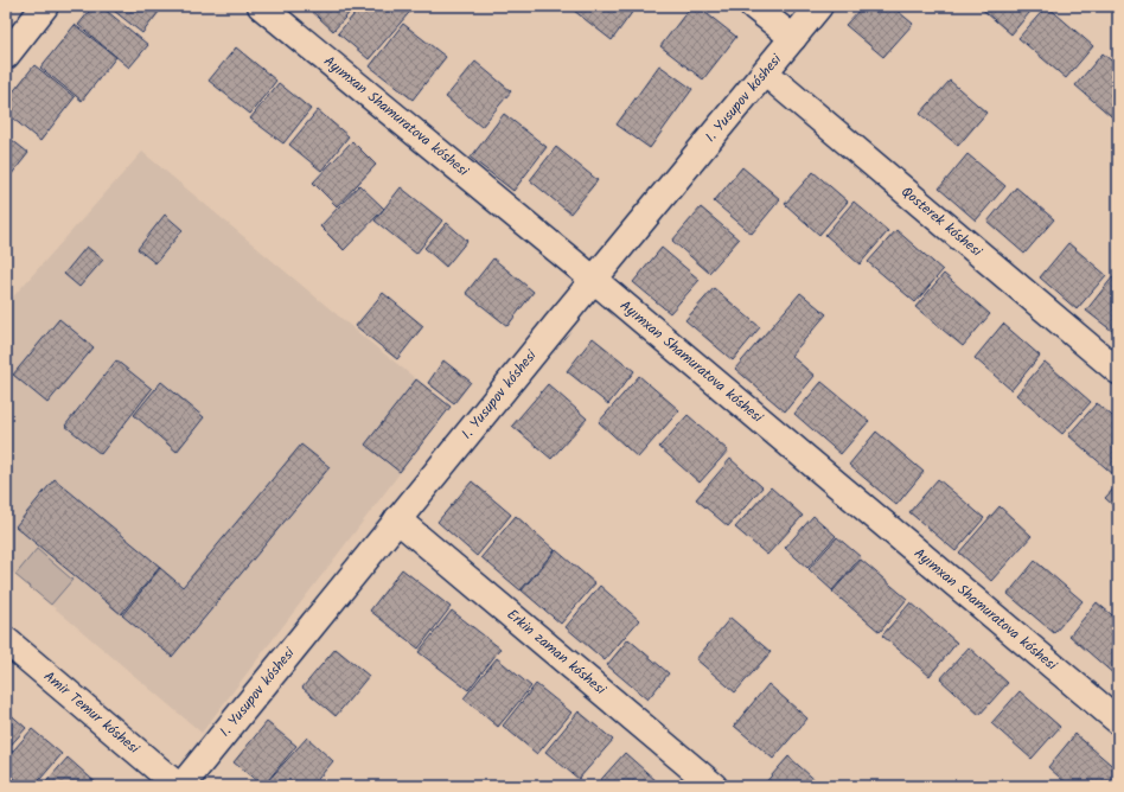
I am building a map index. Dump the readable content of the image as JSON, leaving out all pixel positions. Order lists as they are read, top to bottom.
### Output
{
  "streets": {
    "street": [
      "I. Yusupov kóshesi",
      "Ayımxan Shamuratova kóshesi",
      "Qosterek kóshesi",
      "Erkin zaman kóshesi",
      "Amir Temur kóshesi"
    ]
  },
  "crossings": [
    ["I. Yusupov kóshesi", "Ayımxan Shamuratova kóshesi"],
    ["I. Yusupov kóshesi", "Qosterek kóshesi"],
    ["I. Yusupov kóshesi", "Erkin zaman kóshesi"],
    ["I. Yusupov kóshesi", "Amir Temur kóshesi"]
  ]
}
